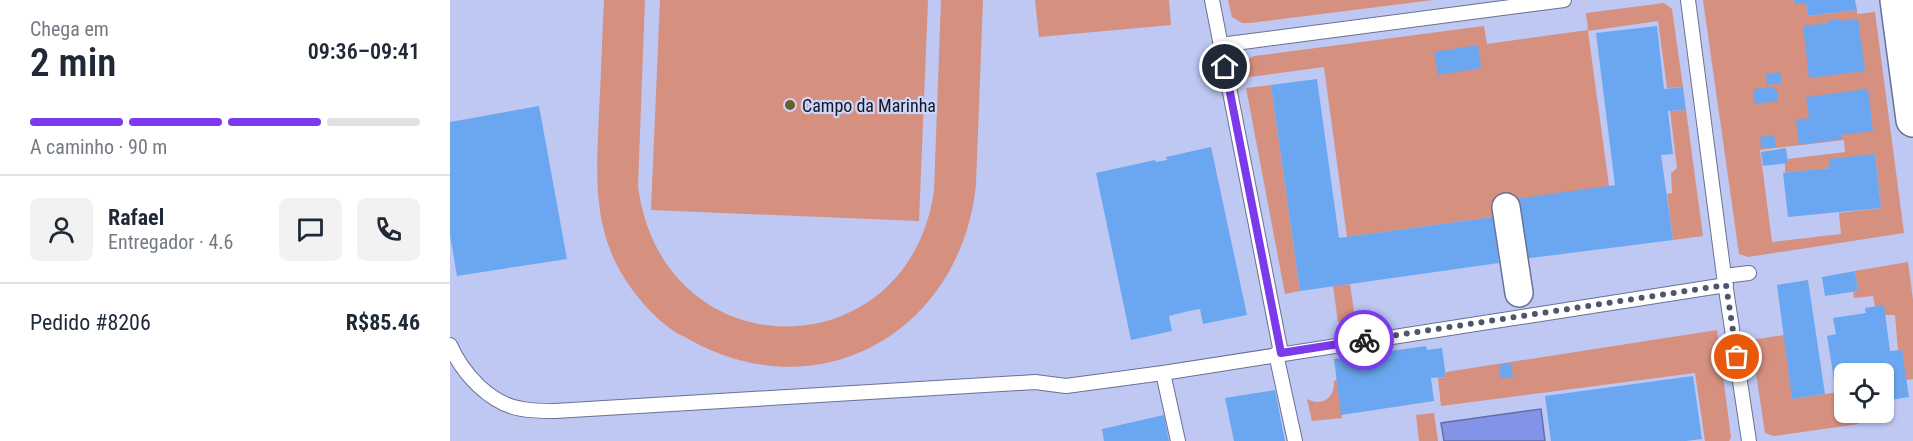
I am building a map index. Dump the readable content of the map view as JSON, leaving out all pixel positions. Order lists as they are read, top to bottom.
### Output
{
  "places": ["Campo da Marinha"],
  "page": {
    "heading": ["2 min", "Chega em", "09:36–09:41"],
    "panel": [
      "Rafael",
      "Entregador · 4.6",
      "Pedido #8206",
      "R$85.46"
    ],
    "bar": "A caminho · 90 m"
  }
}
